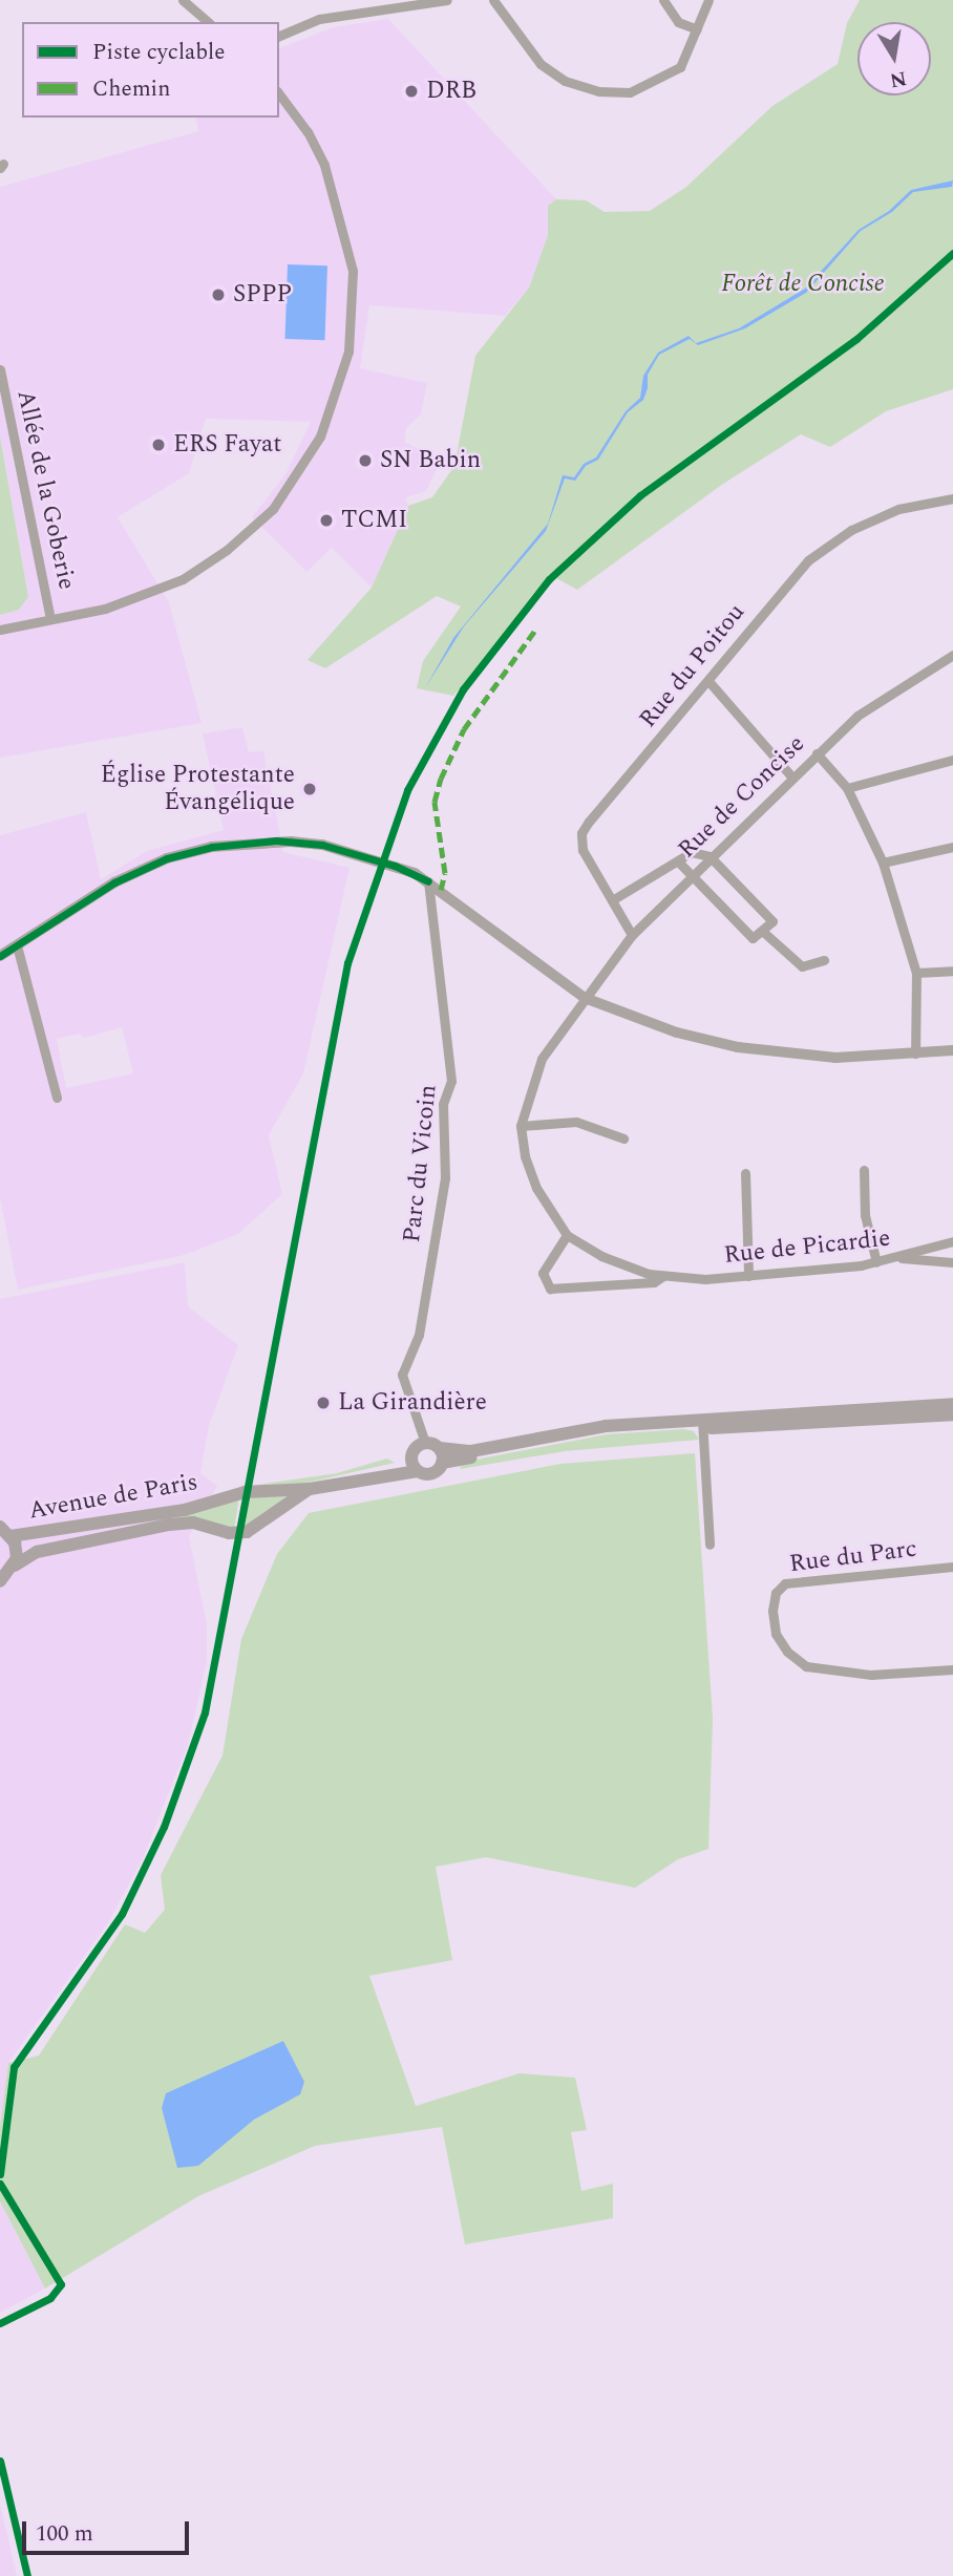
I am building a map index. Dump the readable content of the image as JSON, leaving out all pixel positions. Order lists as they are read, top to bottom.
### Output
{
  "streets": {
    "main road": ["Avenue de Paris"],
    "street": [
      "Allée de la Goberie",
      "Rue du Poitou",
      "Rue de Concise",
      "Parc du Vicoin",
      "Rue de Picardie",
      "Rue du Parc"
    ]
  },
  "crossings": [
    ["Rue du Poitou", "Rue de Concise"],
    ["Rue de Concise", "Rue de Picardie"],
    ["Parc du Vicoin", "Avenue de Paris"]
  ],
  "parks": ["Forêt de Concise"],
  "places": [
    "DRB",
    "SPPP",
    "ERS Fayat",
    "SN Babin",
    "TCMI",
    "Église Protestante Évangélique",
    "La Girandière"
  ],
  "legend": ["Piste cyclable", "Chemin"],
  "scale_bar": "100 m",
  "north": "bottom"
}
